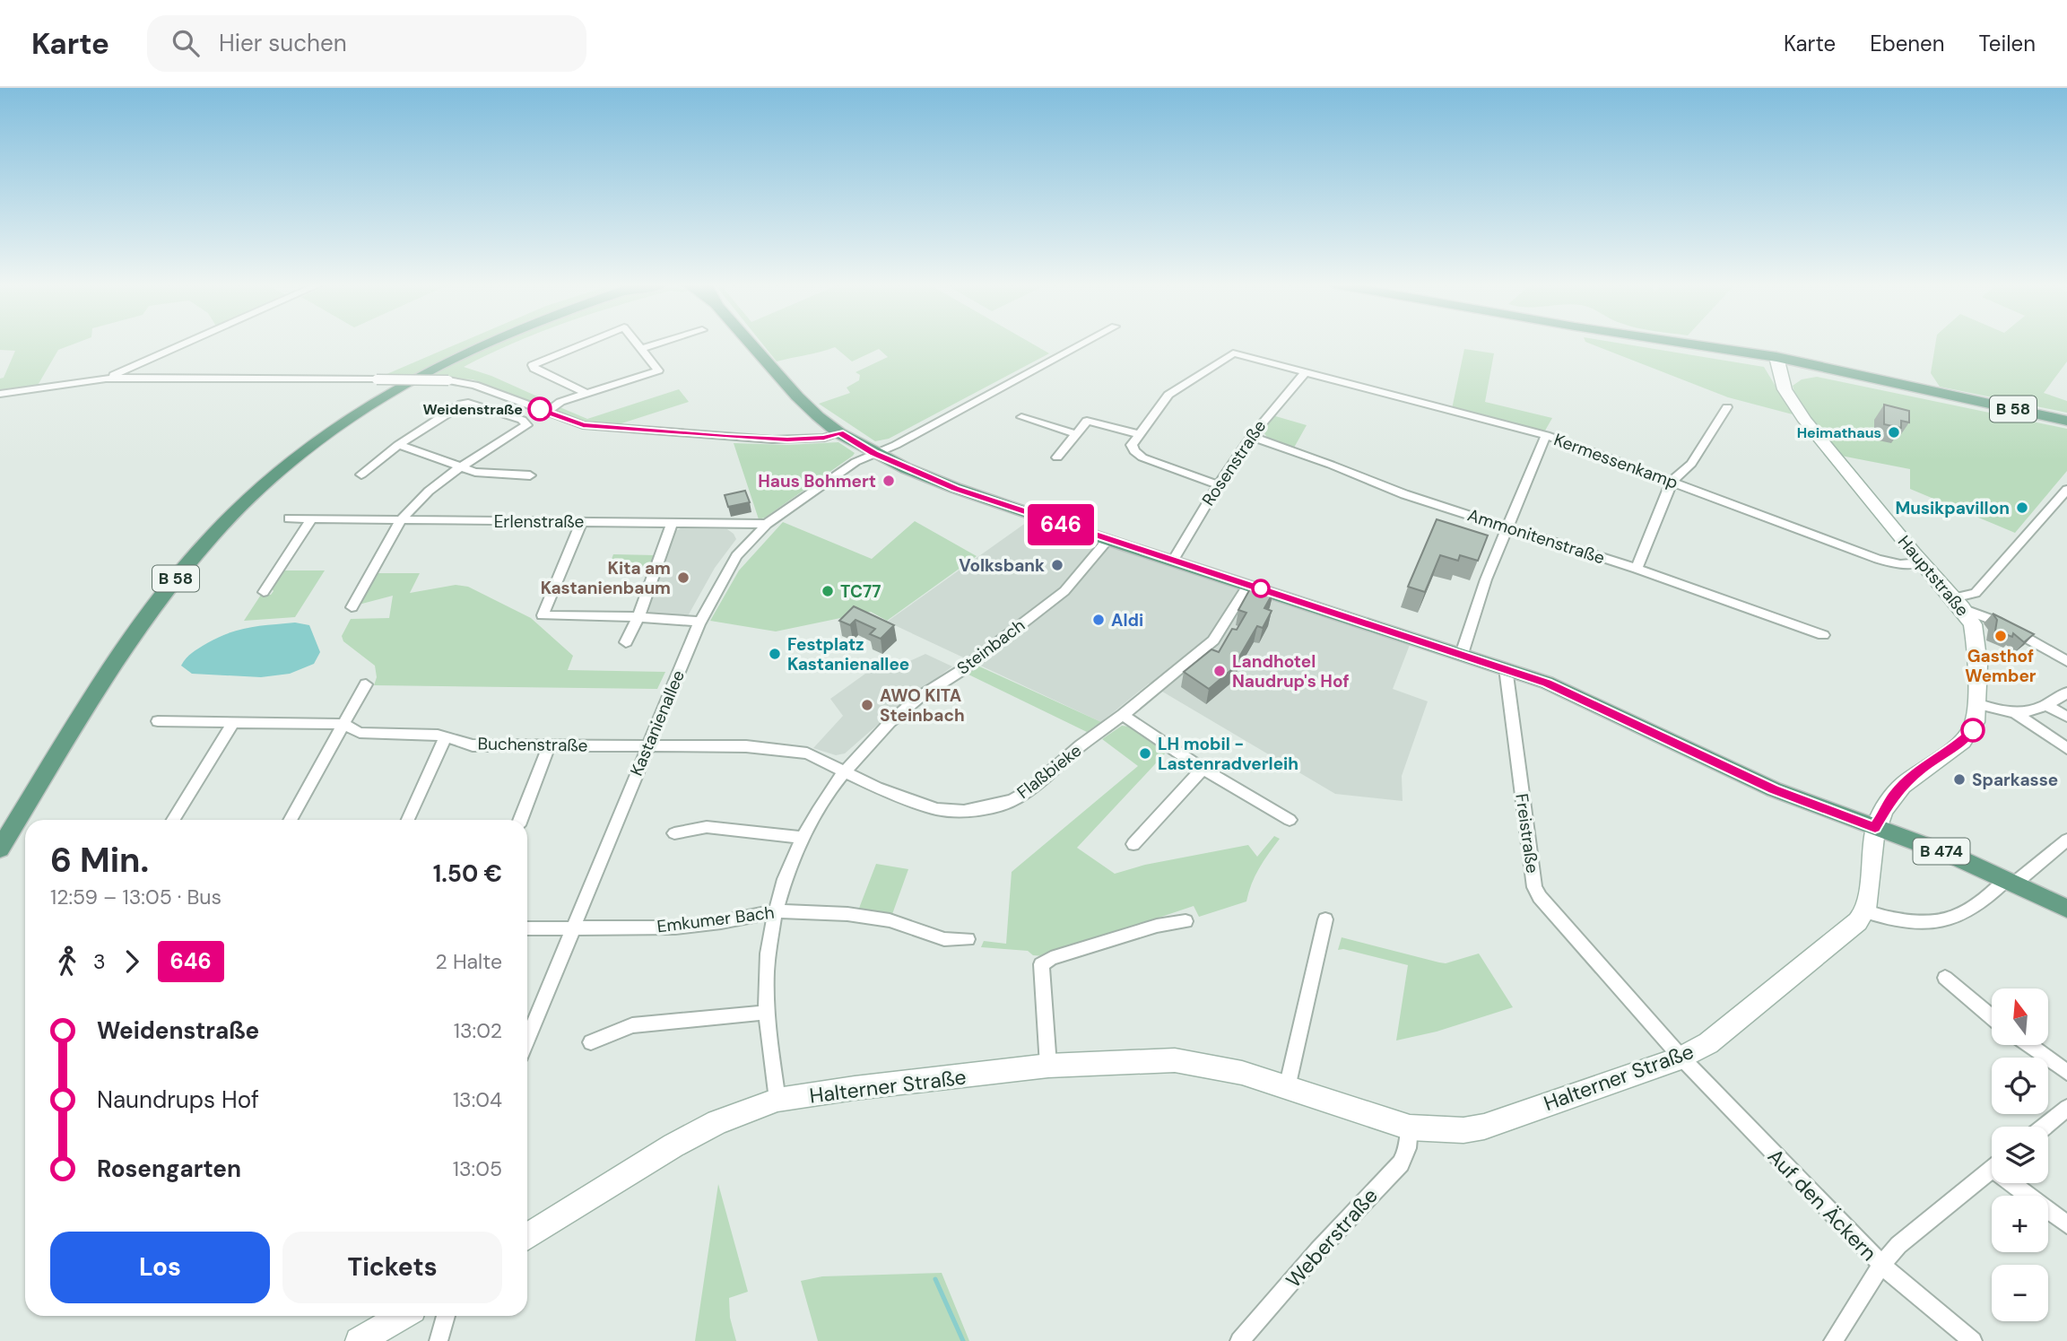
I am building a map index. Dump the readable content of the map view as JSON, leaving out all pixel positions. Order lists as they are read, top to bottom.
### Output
{
  "streets": {
    "main road": ["B 58", "B 474"],
    "street": [
      "Kermessenkamp",
      "Rosenstraße",
      "Erlenstraße",
      "Ammonitenstraße",
      "Hauptstraße",
      "Steinbach",
      "Kastanienallee",
      "Buchenstraße",
      "Flaßbieke",
      "Freistraße",
      "Emkumer Bach",
      "Halterner Straße",
      "Auf den Äckern",
      "Weberstraße"
    ]
  },
  "crossings": [
    ["B 58", "Hauptstraße"],
    ["Kermessenkamp", "Rosenstraße"],
    ["Kermessenkamp", "Hauptstraße"],
    ["Rosenstraße", "Ammonitenstraße"],
    ["Rosenstraße", "B 474"],
    ["Erlenstraße", "Kastanienallee"],
    ["Hauptstraße", "B 474"],
    ["Steinbach", "Flaßbieke"],
    ["Steinbach", "B 474"],
    ["Steinbach", "Emkumer Bach"],
    ["Steinbach", "Halterner Straße"],
    ["Kastanienallee", "Buchenstraße"],
    ["Kastanienallee", "Flaßbieke"],
    ["Kastanienallee", "B 474"],
    ["Kastanienallee", "Emkumer Bach"],
    ["Buchenstraße", "Flaßbieke"],
    ["Flaßbieke", "B 474"],
    ["Freistraße", "B 474"],
    ["Freistraße", "Halterner Straße"],
    ["Freistraße", "Auf den Äckern"],
    ["Halterner Straße", "Auf den Äckern"],
    ["Halterner Straße", "Weberstraße"]
  ],
  "places": [
    "Weidenstraße",
    "Heimathaus",
    "Haus Bohmert",
    "Musikpavillon",
    "Volksbank",
    "Kita am Kastanienbaum",
    "TC77",
    "Aldi",
    "Gasthof Wember",
    "Festplatz Kastanienallee",
    "Landhotel Naudrup's Hof",
    "AWO KITA Steinbach",
    "LH mobil - Lastenradverleih",
    "Sparkasse"
  ],
  "lines": ["bus line 646"],
  "north": "top",
  "page": {
    "header": "Karte",
    "search": "Hier suchen",
    "nav": ["Karte", "Ebenen", "Teilen"],
    "on_map": "646",
    "heading": ["6 Min.", "12:59 – 13:05 · Bus", "1.50 €"],
    "legs": ["3", "646", "2 Halte"],
    "map_buttons": ["+", "−"],
    "list": [
      {
        "name": "Weidenstraße",
        "value": "13:02"
      },
      {
        "name": "Naundrups Hof",
        "value": "13:04"
      },
      {
        "name": "Rosengarten",
        "value": "13:05"
      }
    ],
    "buttons": ["Los", "Tickets"]
  }
}
